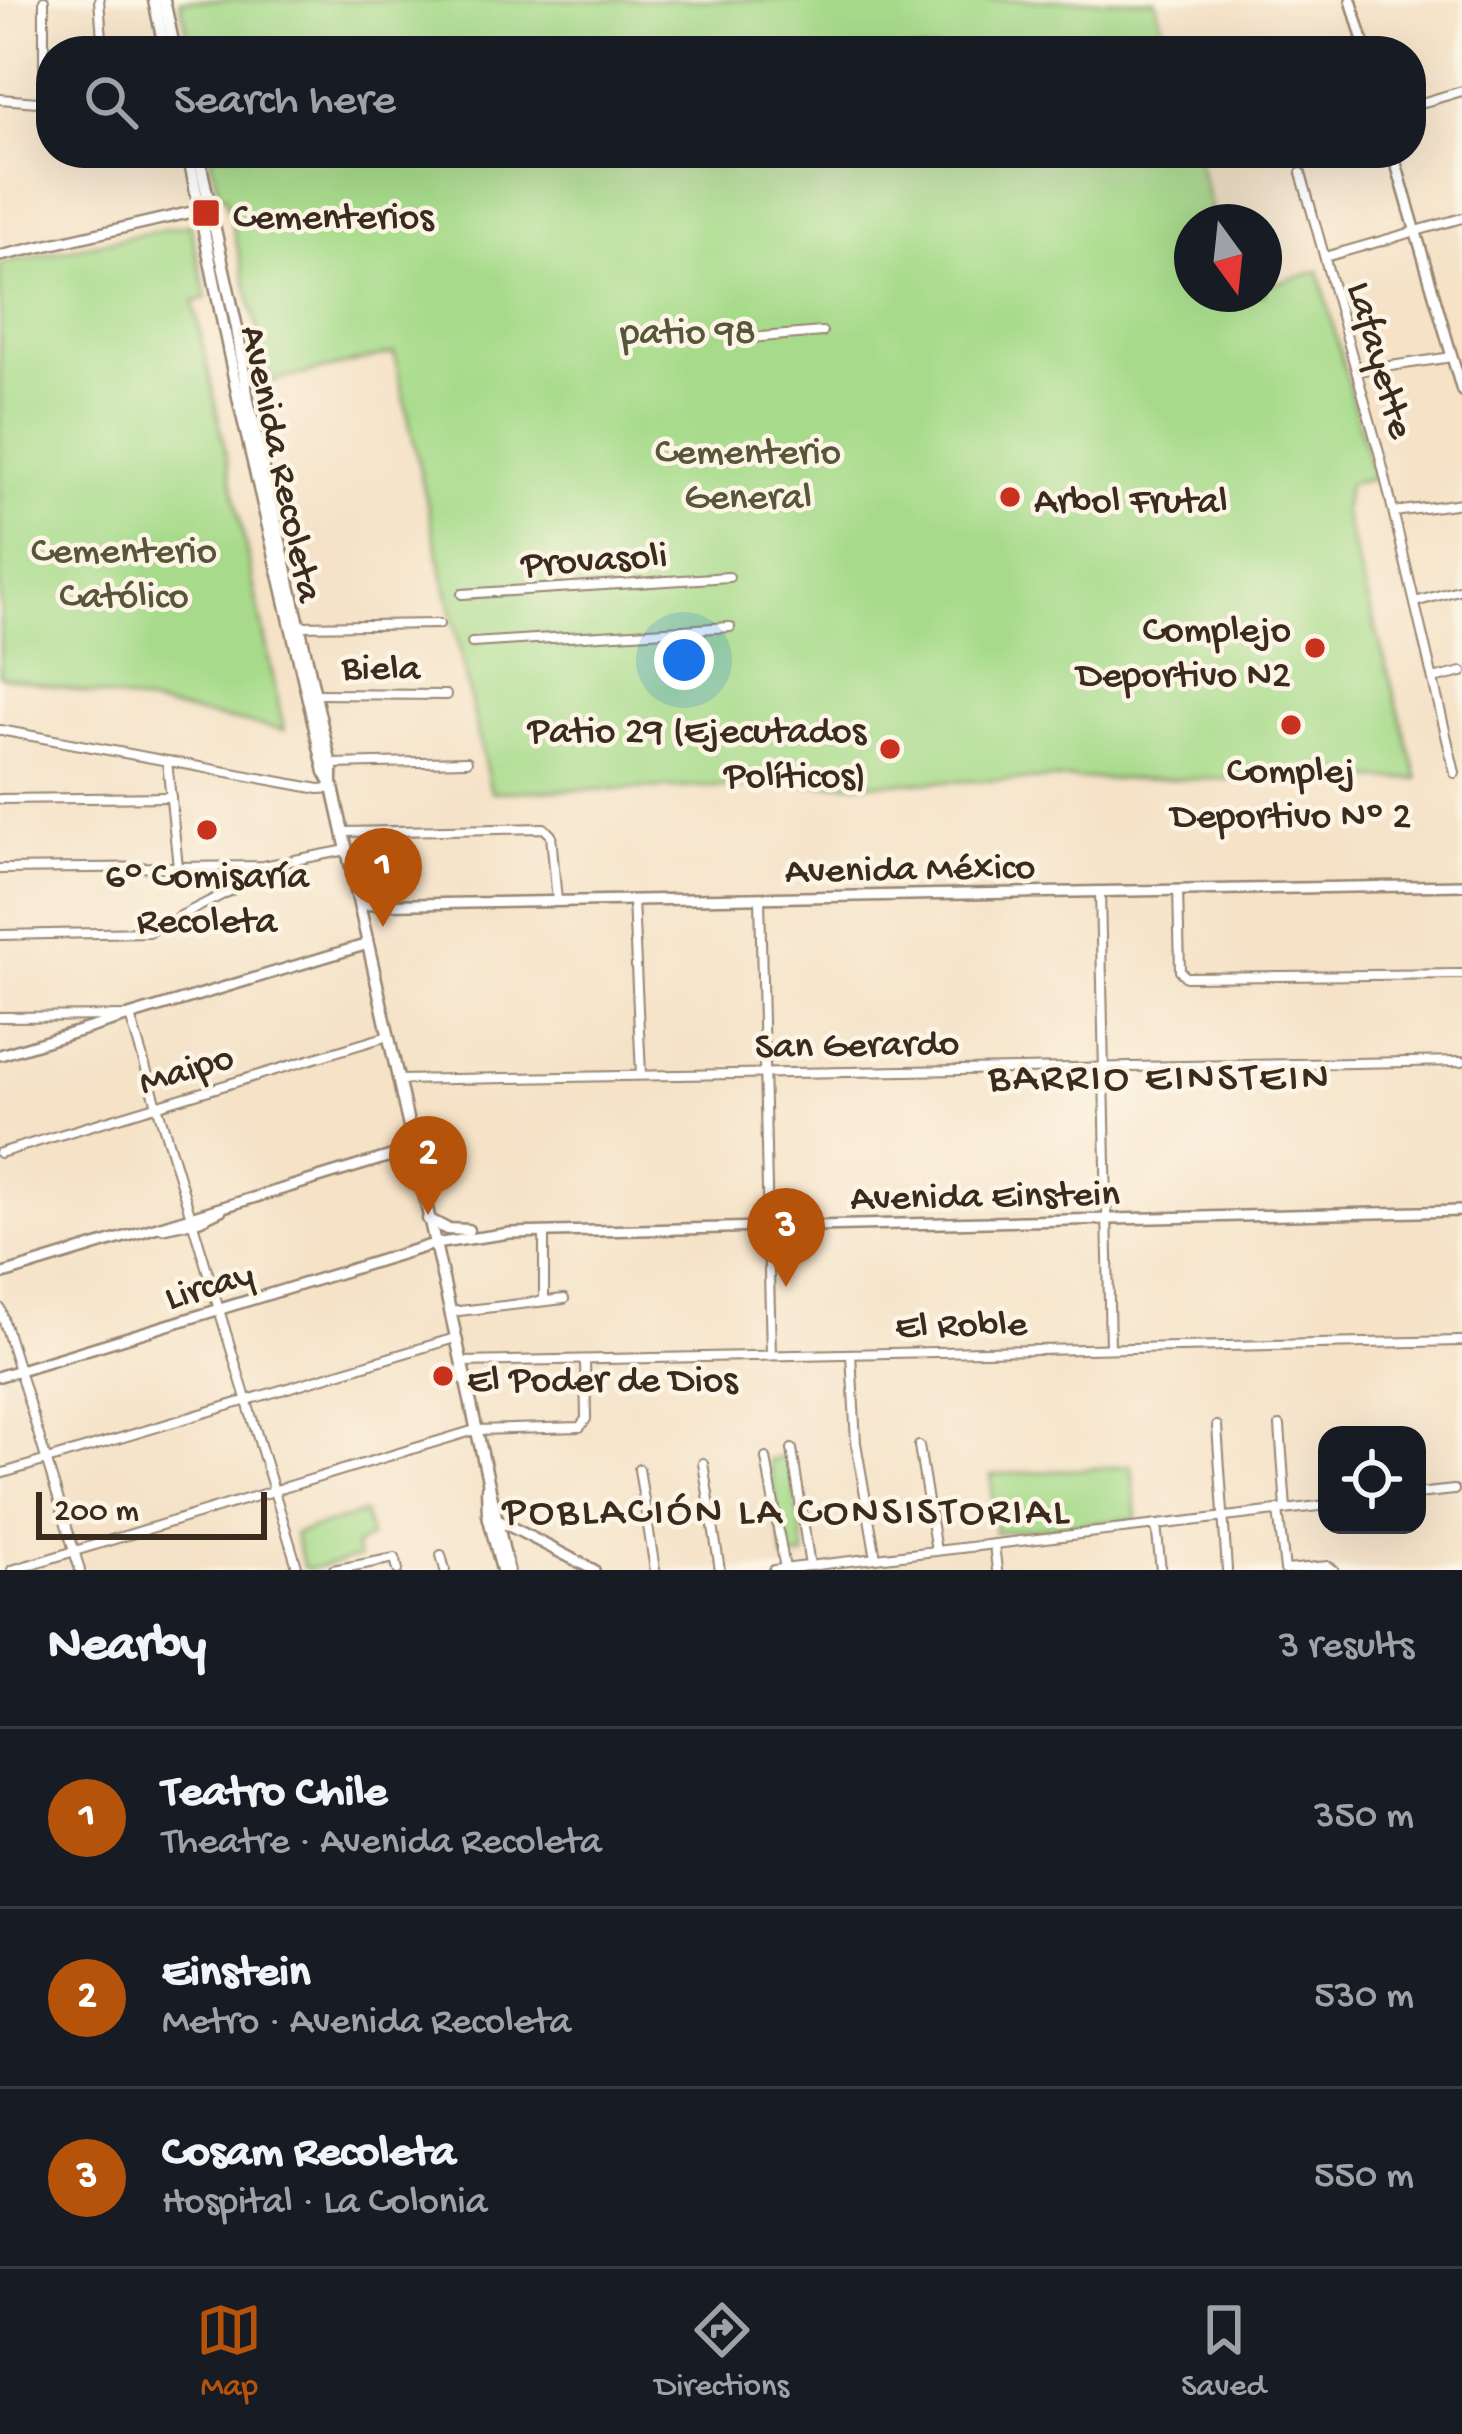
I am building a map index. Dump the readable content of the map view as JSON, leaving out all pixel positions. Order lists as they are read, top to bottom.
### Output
{
  "streets": {
    "main road": ["Avenida Recoleta"],
    "street": [
      "Lafayette",
      "Provasoli",
      "Biela",
      "Avenida México",
      "San Gerardo",
      "Maipo",
      "Avenida Einstein",
      "Lircay",
      "El Roble"
    ]
  },
  "crossings": [
    ["Avenida Recoleta", "Biela"],
    ["Avenida Recoleta", "Avenida México"],
    ["Avenida Recoleta", "San Gerardo"],
    ["Avenida Recoleta", "Maipo"],
    ["Avenida Recoleta", "Avenida Einstein"],
    ["Avenida Recoleta", "Lircay"],
    ["Avenida Recoleta", "El Roble"],
    ["Avenida Einstein", "Lircay"]
  ],
  "districts": ["BARRIO EINSTEIN", "POBLACIÓN LA CONSISTORIAL"],
  "parks": ["patio 98", "Cementerio General", "Cementerio Católico"],
  "places": {
    "transit": ["Cementerios"],
    "other": [
      "Arbol Frutal",
      "Complejo Deportivo N2",
      "Complej Deportivo Nº 2",
      "Patio 29 (Ejecutados Políticos)",
      "6° Comisaría Recoleta",
      "El Poder de Dios"
    ]
  },
  "scale_bar": "200 m",
  "north": "bottom",
  "page": {
    "search": "Search here",
    "pins": ["1", "2", "3"],
    "scale": "200 m",
    "heading": ["Nearby", "3 results"],
    "list": [
      {
        "mark": "1",
        "name": "Teatro Chile",
        "note": "Theatre · Avenida Recoleta",
        "value": "350 m"
      },
      {
        "mark": "2",
        "name": "Einstein",
        "note": "Metro · Avenida Recoleta",
        "value": "530 m"
      },
      {
        "mark": "3",
        "name": "Cosam Recoleta",
        "note": "Hospital · La Colonia",
        "value": "550 m"
      }
    ],
    "nav": ["Map", "Directions", "Saved"]
  }
}
